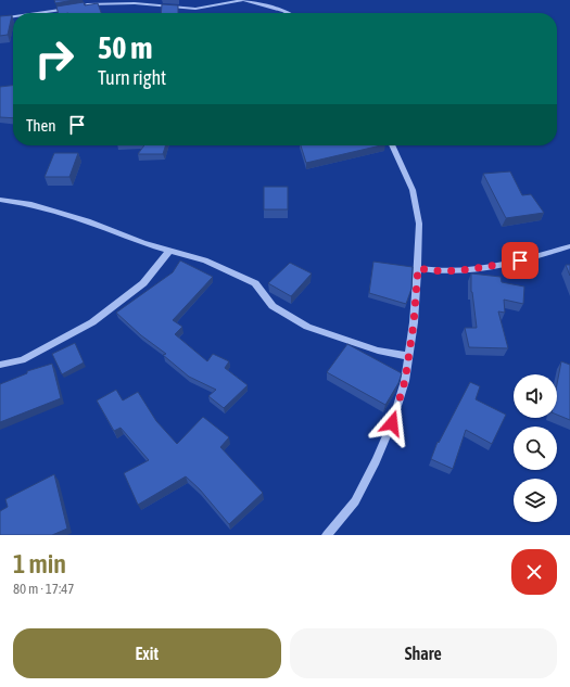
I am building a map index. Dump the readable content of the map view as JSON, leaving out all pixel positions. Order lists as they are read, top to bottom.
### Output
{
  "page": {
    "turn": ["50 m", "Turn right"],
    "then": "Then",
    "heading": ["1 min", "80 m · 17:47"],
    "buttons": ["Exit", "Share"]
  }
}
